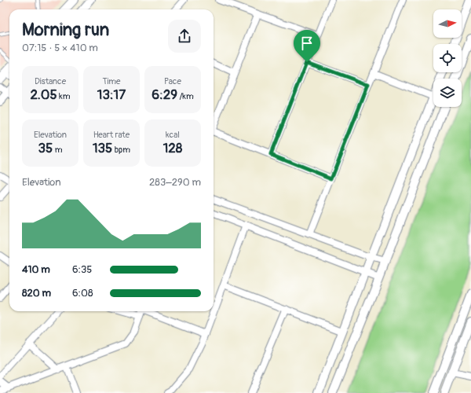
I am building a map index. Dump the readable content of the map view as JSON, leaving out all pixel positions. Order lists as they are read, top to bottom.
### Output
{
  "north": "right",
  "page": {
    "heading": ["Morning run", "07:15 · 5 × 410 m"],
    "stats": [
      ["Distance", "2.05 km"],
      ["Time", "13:17"],
      ["Pace", "6:29 /km"],
      ["Elevation", "35 m"],
      ["Heart rate", "135 bpm"],
      ["kcal", "128"]
    ],
    "chart": ["Elevation", "283–290 m"],
    "list": [
      {
        "name": "410 m",
        "note": "6:35"
      },
      {
        "name": "820 m",
        "note": "6:08"
      }
    ]
  }
}
